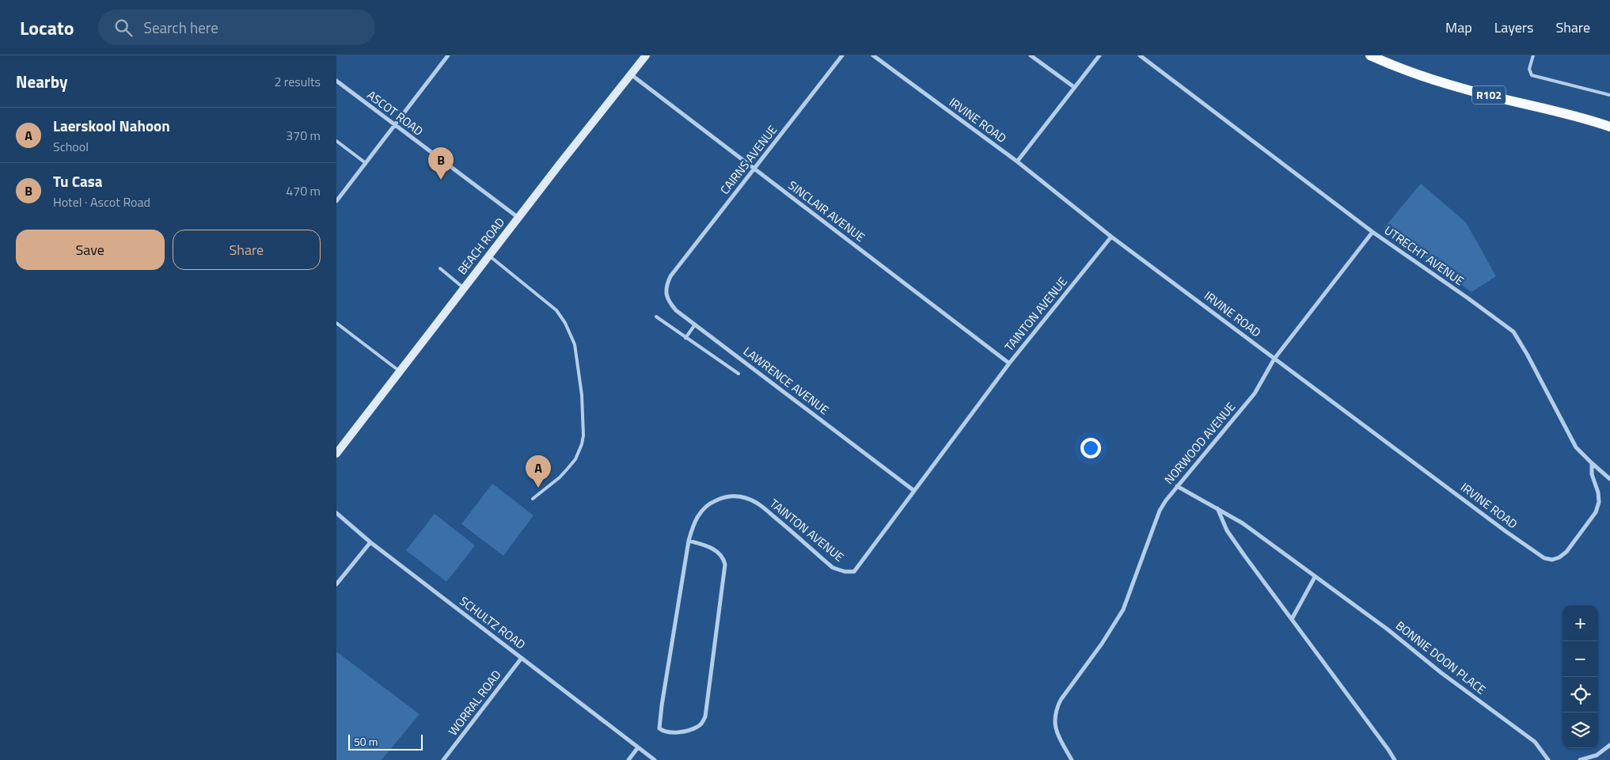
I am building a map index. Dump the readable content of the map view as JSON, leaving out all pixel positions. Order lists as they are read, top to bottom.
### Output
{
  "streets": {
    "main road": ["R102"],
    "street": [
      "ASCOT ROAD",
      "IRVINE ROAD",
      "CAIRNS AVENUE",
      "SINCLAIR AVENUE",
      "BEACH ROAD",
      "UTRECHT AVENUE",
      "TAINTON AVENUE",
      "LAWRENCE AVENUE",
      "NORWOOD AVENUE",
      "SCHULTZ ROAD",
      "BONNIE DOON PLACE",
      "WORRAL ROAD"
    ]
  },
  "crossings": [
    ["ASCOT ROAD", "BEACH ROAD"],
    ["IRVINE ROAD", "UTRECHT AVENUE"],
    ["IRVINE ROAD", "TAINTON AVENUE"],
    ["IRVINE ROAD", "NORWOOD AVENUE"],
    ["CAIRNS AVENUE", "SINCLAIR AVENUE"],
    ["CAIRNS AVENUE", "LAWRENCE AVENUE"],
    ["SINCLAIR AVENUE", "BEACH ROAD"],
    ["SINCLAIR AVENUE", "TAINTON AVENUE"],
    ["UTRECHT AVENUE", "NORWOOD AVENUE"],
    ["TAINTON AVENUE", "LAWRENCE AVENUE"],
    ["NORWOOD AVENUE", "BONNIE DOON PLACE"],
    ["SCHULTZ ROAD", "WORRAL ROAD"]
  ],
  "scale_bar": "50 m",
  "page": {
    "header": "Locato",
    "search": "Search here",
    "nav": ["Map", "Layers", "Share"],
    "heading": ["Nearby", "2 results"],
    "list": [
      {
        "mark": "A",
        "name": "Laerskool Nahoon",
        "note": "School",
        "value": "370 m"
      },
      {
        "mark": "B",
        "name": "Tu Casa",
        "note": "Hotel · Ascot Road",
        "value": "470 m"
      }
    ],
    "pins": ["B", "A"],
    "buttons": ["Save", "Share"],
    "map_buttons": ["+", "−"],
    "scale": "50 m"
  }
}
